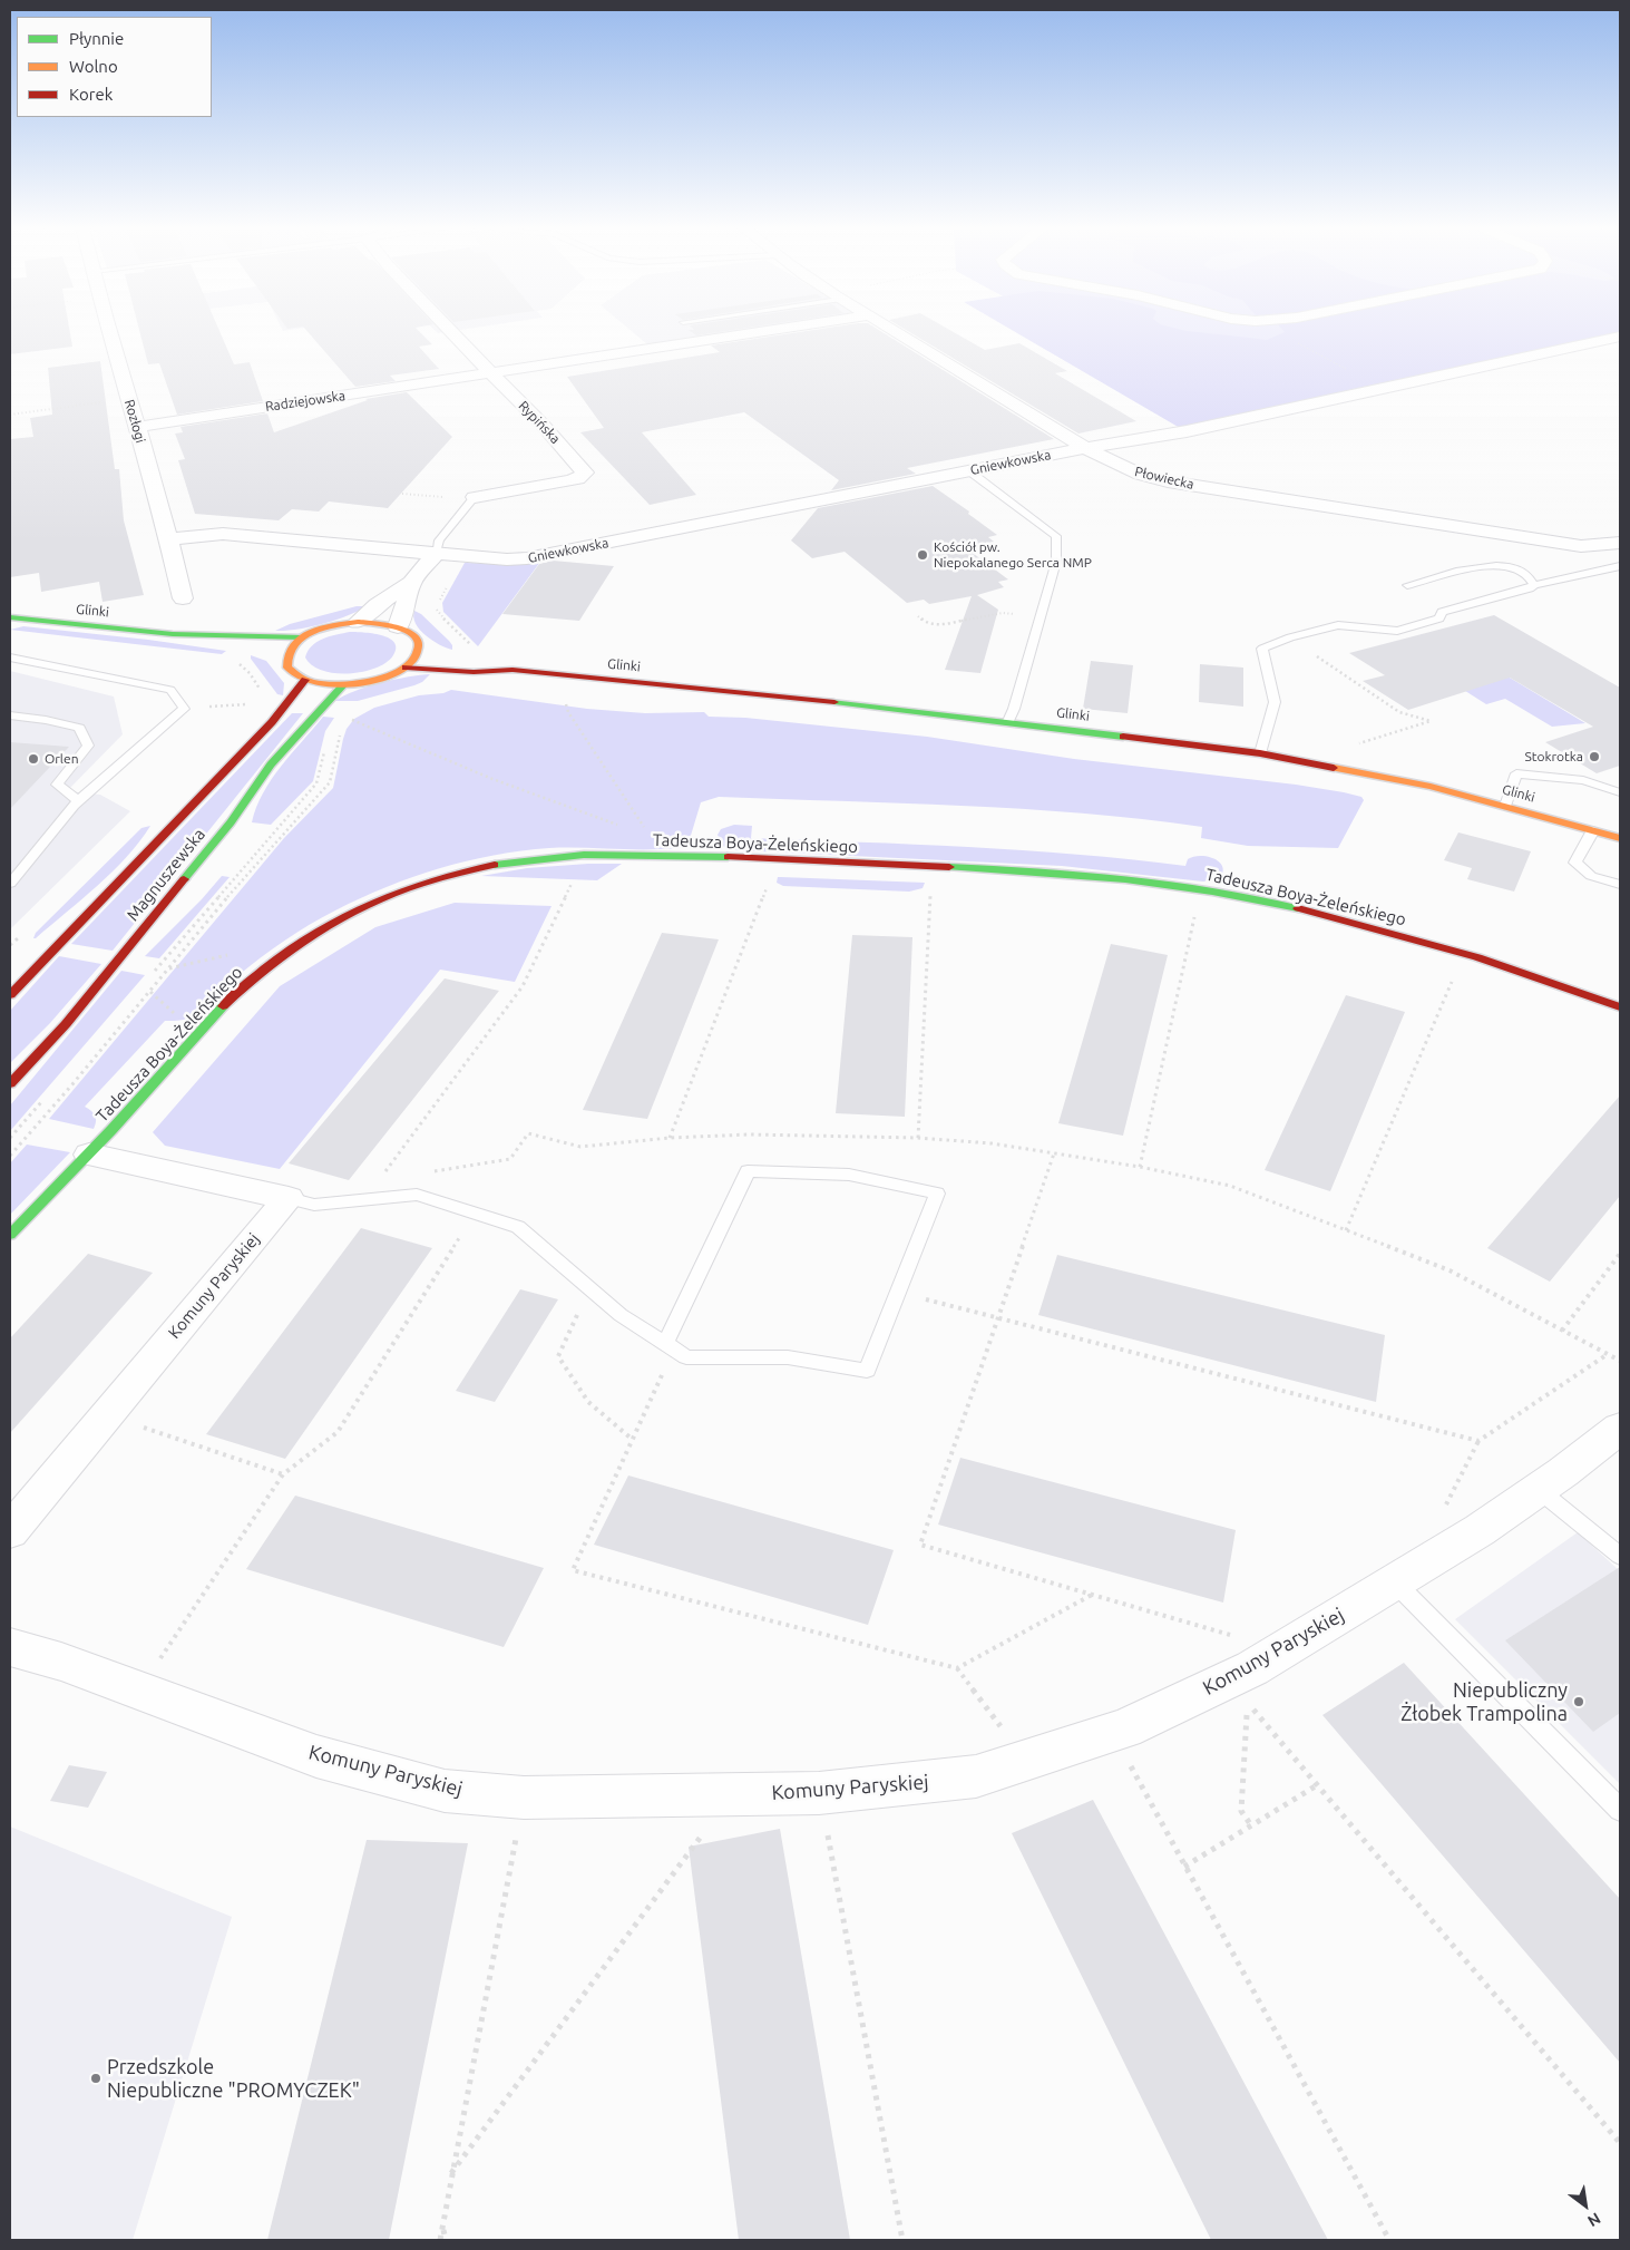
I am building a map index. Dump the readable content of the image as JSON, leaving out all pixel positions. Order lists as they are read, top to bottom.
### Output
{
  "streets": {
    "street": [
      "Radziejowska",
      "Rozłogi",
      "Rypińska",
      "Gniewkowska",
      "Płowiecka",
      "Glinki",
      "Tadeusza Boya-Żeleńskiego",
      "Magnuszewska",
      "Komuny Paryskiej"
    ]
  },
  "crossings": [
    ["Radziejowska", "Rozłogi"],
    ["Radziejowska", "Rypińska"],
    ["Gniewkowska", "Płowiecka"]
  ],
  "places": [
    "Kościół pw. Niepokalanego Serca NMP",
    "Stokrotka",
    "Orlen",
    "Niepubliczny Żłobek Trampolina",
    "Przedszkole Niepubliczne \"PROMYCZEK\""
  ],
  "legend": ["Płynnie", "Wolno", "Korek"],
  "north": "bottom right"
}
